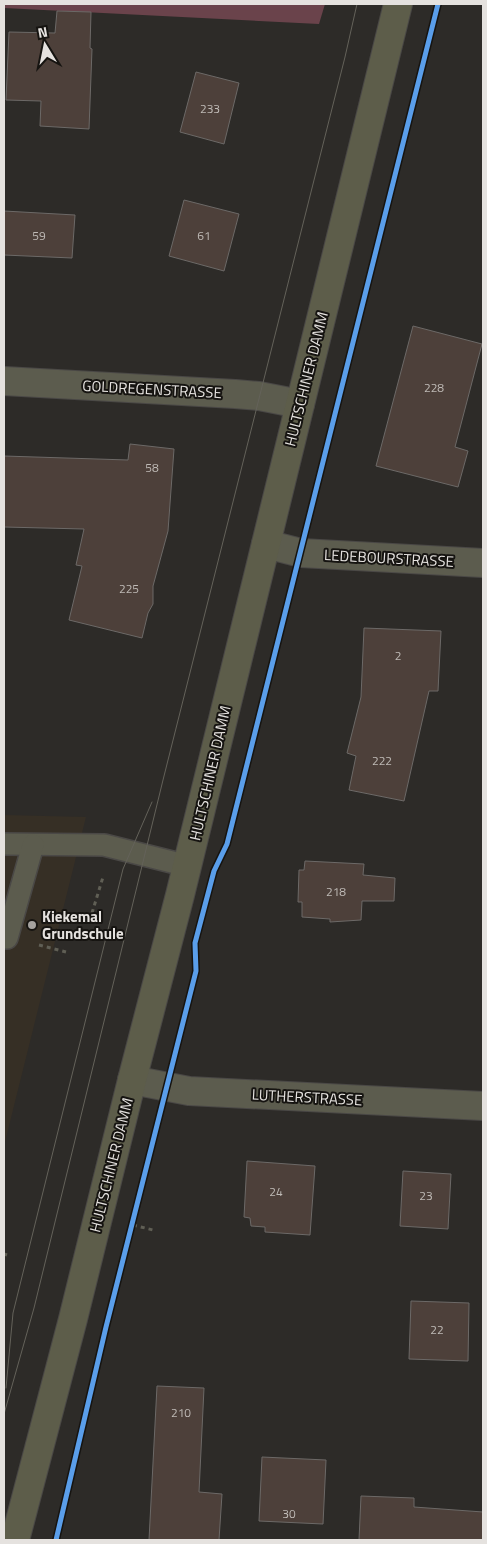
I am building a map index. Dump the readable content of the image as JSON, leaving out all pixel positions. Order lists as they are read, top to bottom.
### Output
{
  "streets": {
    "main road": ["HULTSCHINER DAMM"],
    "street": ["GOLDREGENSTRASSE", "LEDEBOURSTRASSE", "LUTHERSTRASSE"]
  },
  "crossings": [
    ["HULTSCHINER DAMM", "GOLDREGENSTRASSE"],
    ["HULTSCHINER DAMM", "LEDEBOURSTRASSE"],
    ["HULTSCHINER DAMM", "LUTHERSTRASSE"]
  ],
  "places": ["Kiekemal Grundschule"],
  "house_numbers": [
    "233",
    "59",
    "61",
    "228",
    "58",
    "225",
    "2",
    "222",
    "218",
    "24",
    "23",
    "22",
    "210",
    "30"
  ],
  "north": "top"
}
